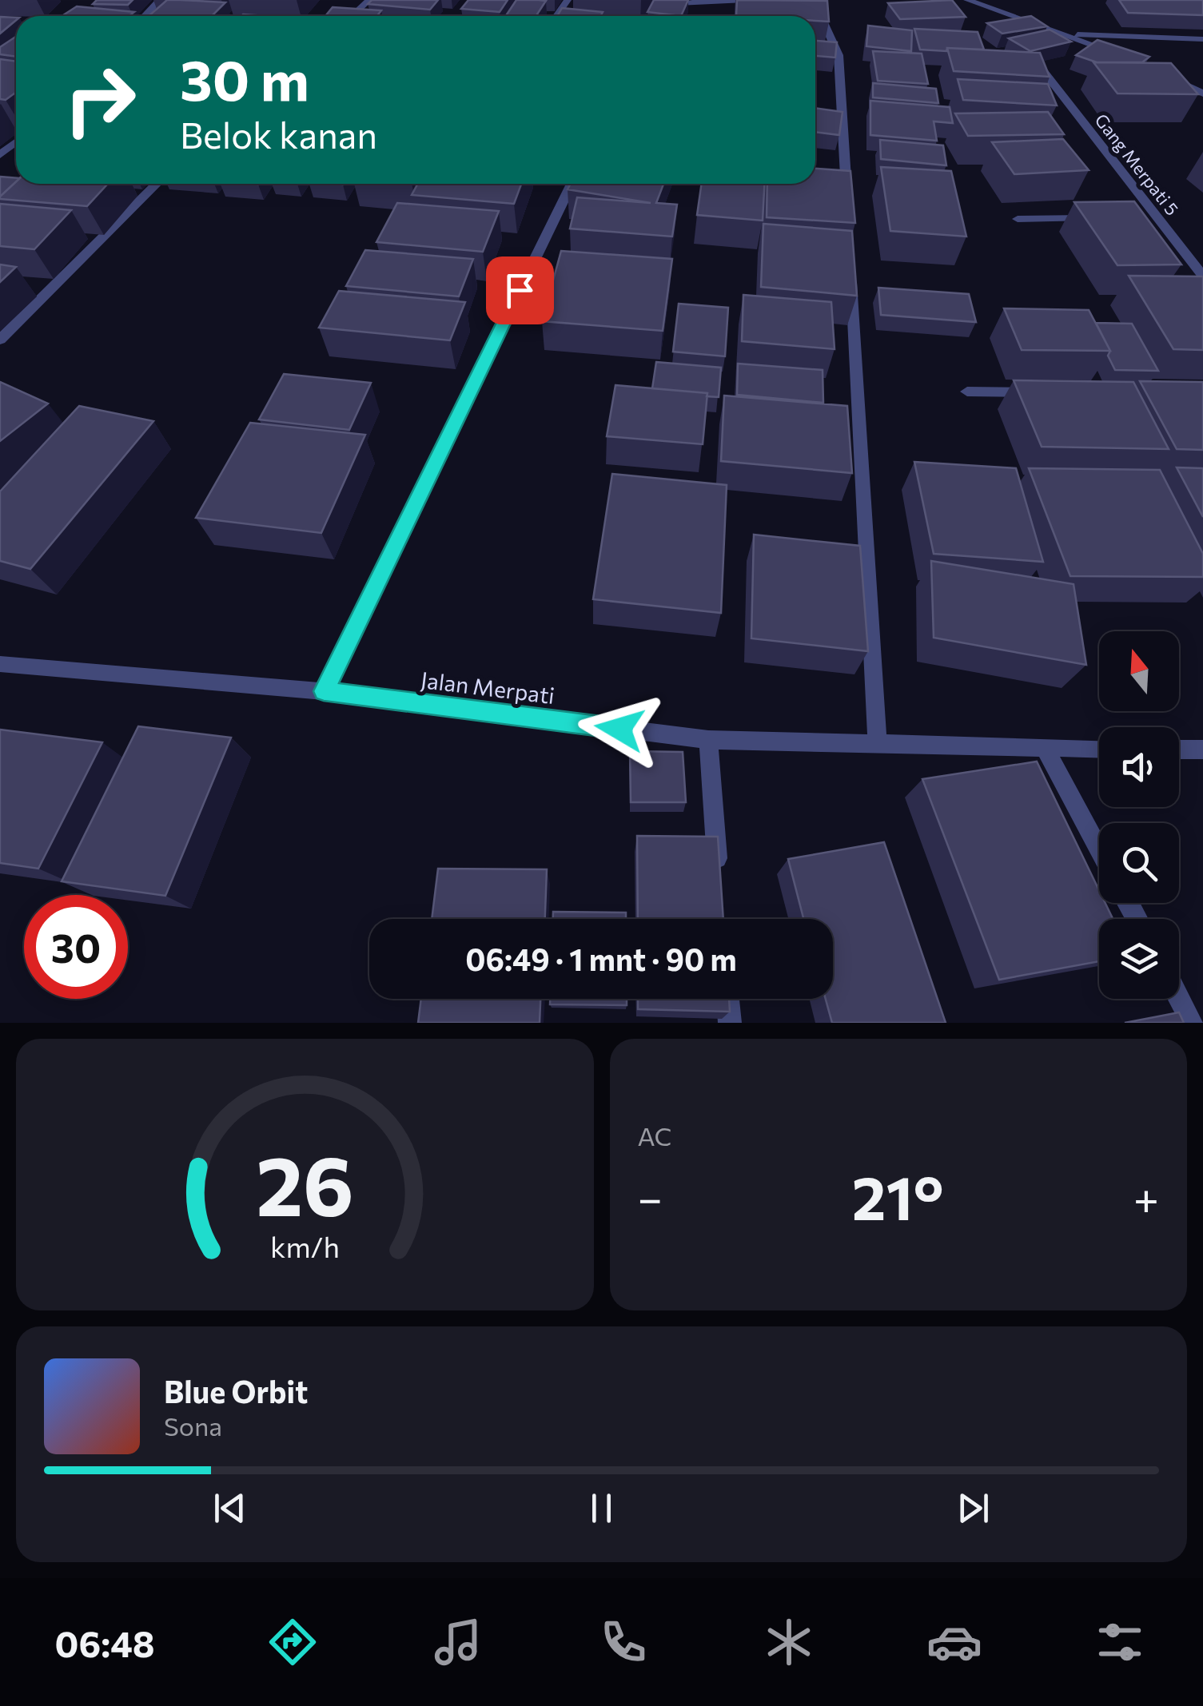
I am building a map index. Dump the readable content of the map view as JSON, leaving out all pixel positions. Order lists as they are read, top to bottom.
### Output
{
  "streets": {
    "street": ["Gang Merpati 5", "Jalan Merpati"]
  },
  "north": "top",
  "page": {
    "turn": ["30 m", "Belok kanan"],
    "limit": "30",
    "trip": "06:49 · 1 mnt · 90 m",
    "tile": "AC",
    "heat": ["−", "21°", "+"],
    "song": ["Blue Orbit", "Sona"],
    "tabs": "06:48",
    "gauge": ["26", "km/h"]
  }
}
